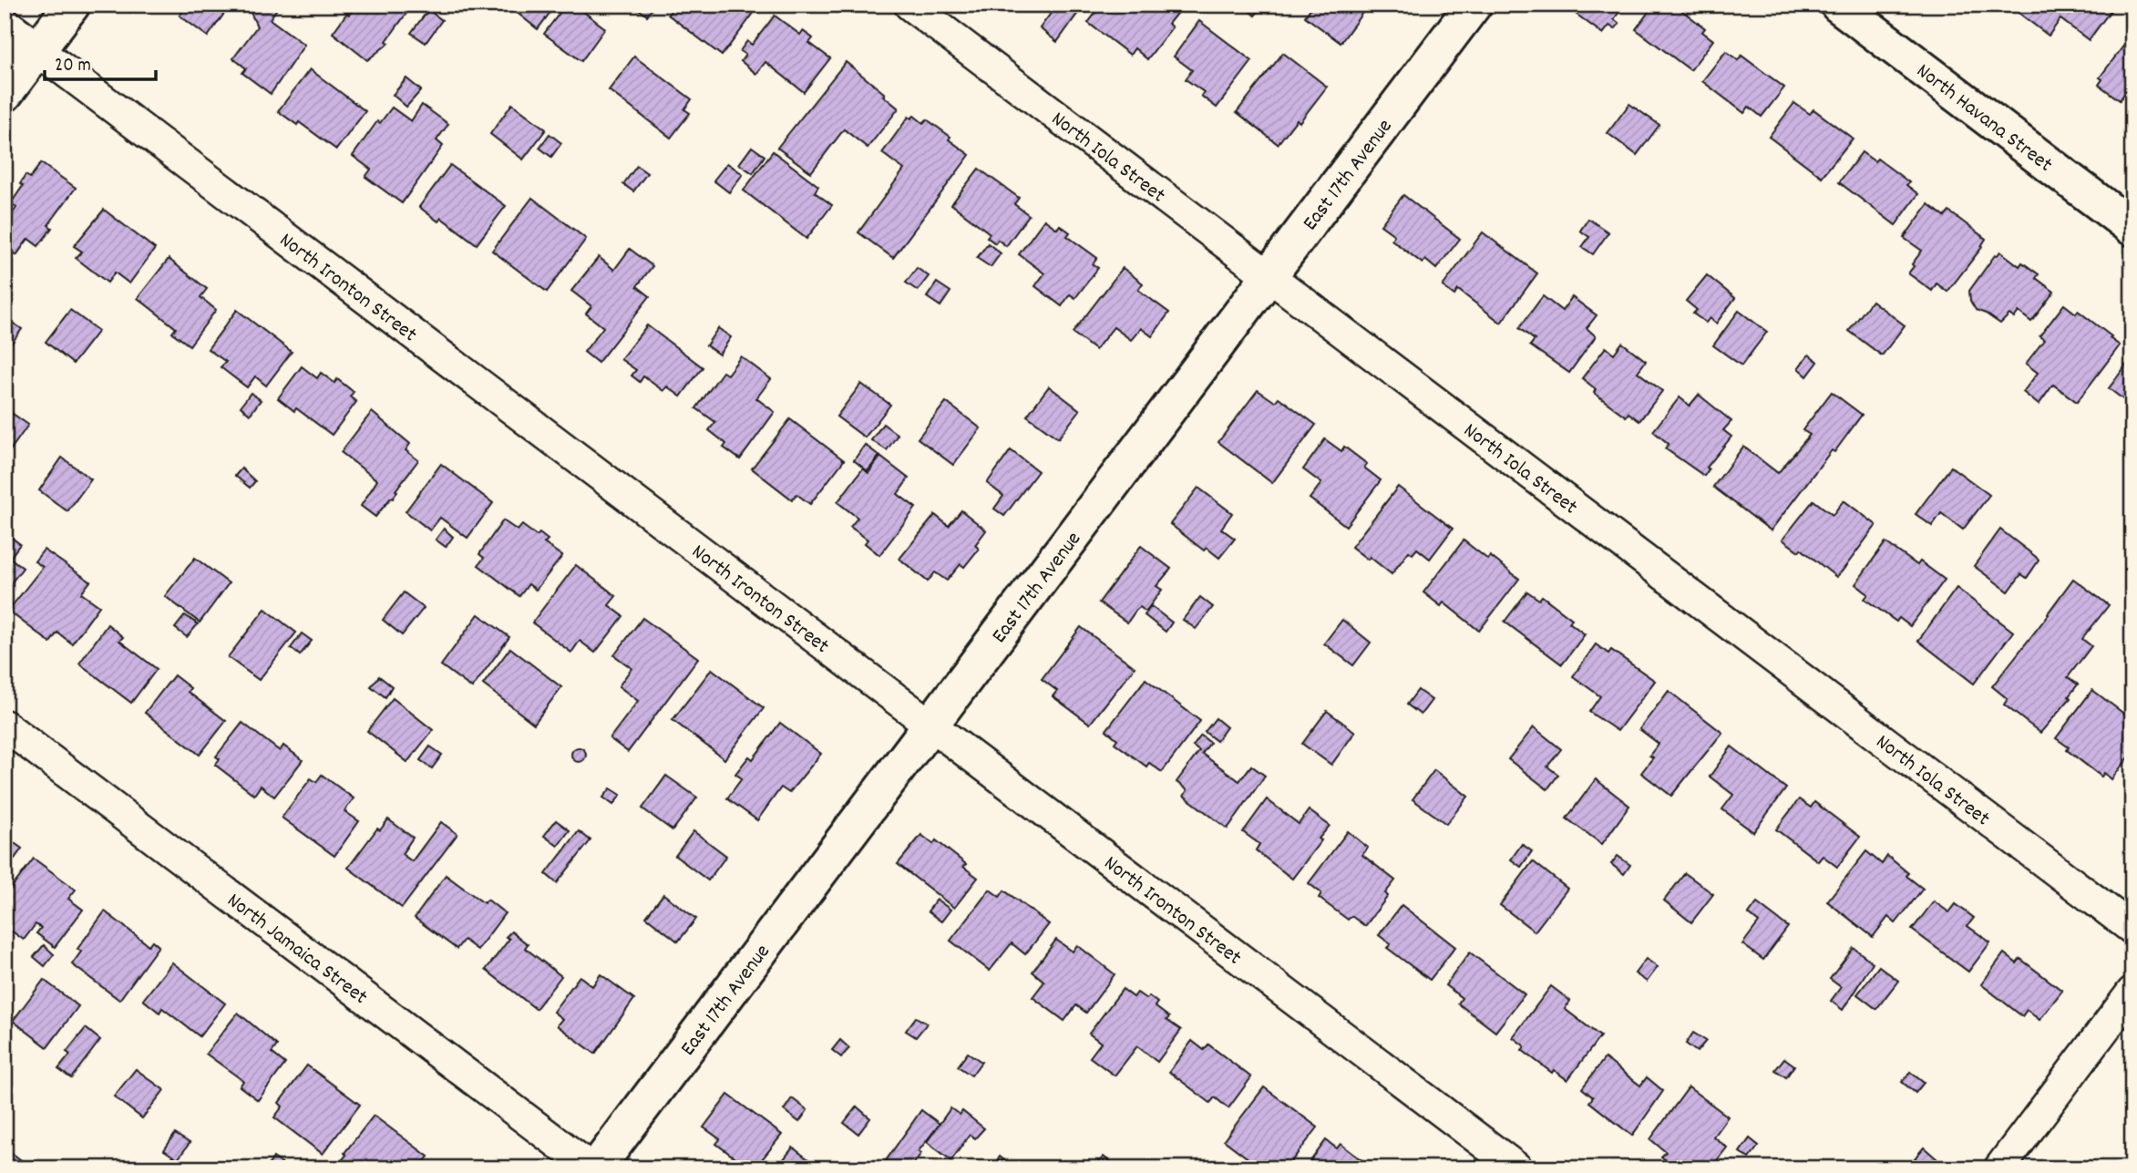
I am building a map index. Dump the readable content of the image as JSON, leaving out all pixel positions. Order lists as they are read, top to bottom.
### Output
{
  "streets": {
    "street": [
      "North Havana Street",
      "North Iola Street",
      "East 17th Avenue",
      "North Ironton Street",
      "North Jamaica Street"
    ]
  },
  "crossings": [
    ["North Iola Street", "East 17th Avenue"],
    ["East 17th Avenue", "North Ironton Street"],
    ["East 17th Avenue", "North Jamaica Street"]
  ],
  "scale_bar": "20 m"
}
